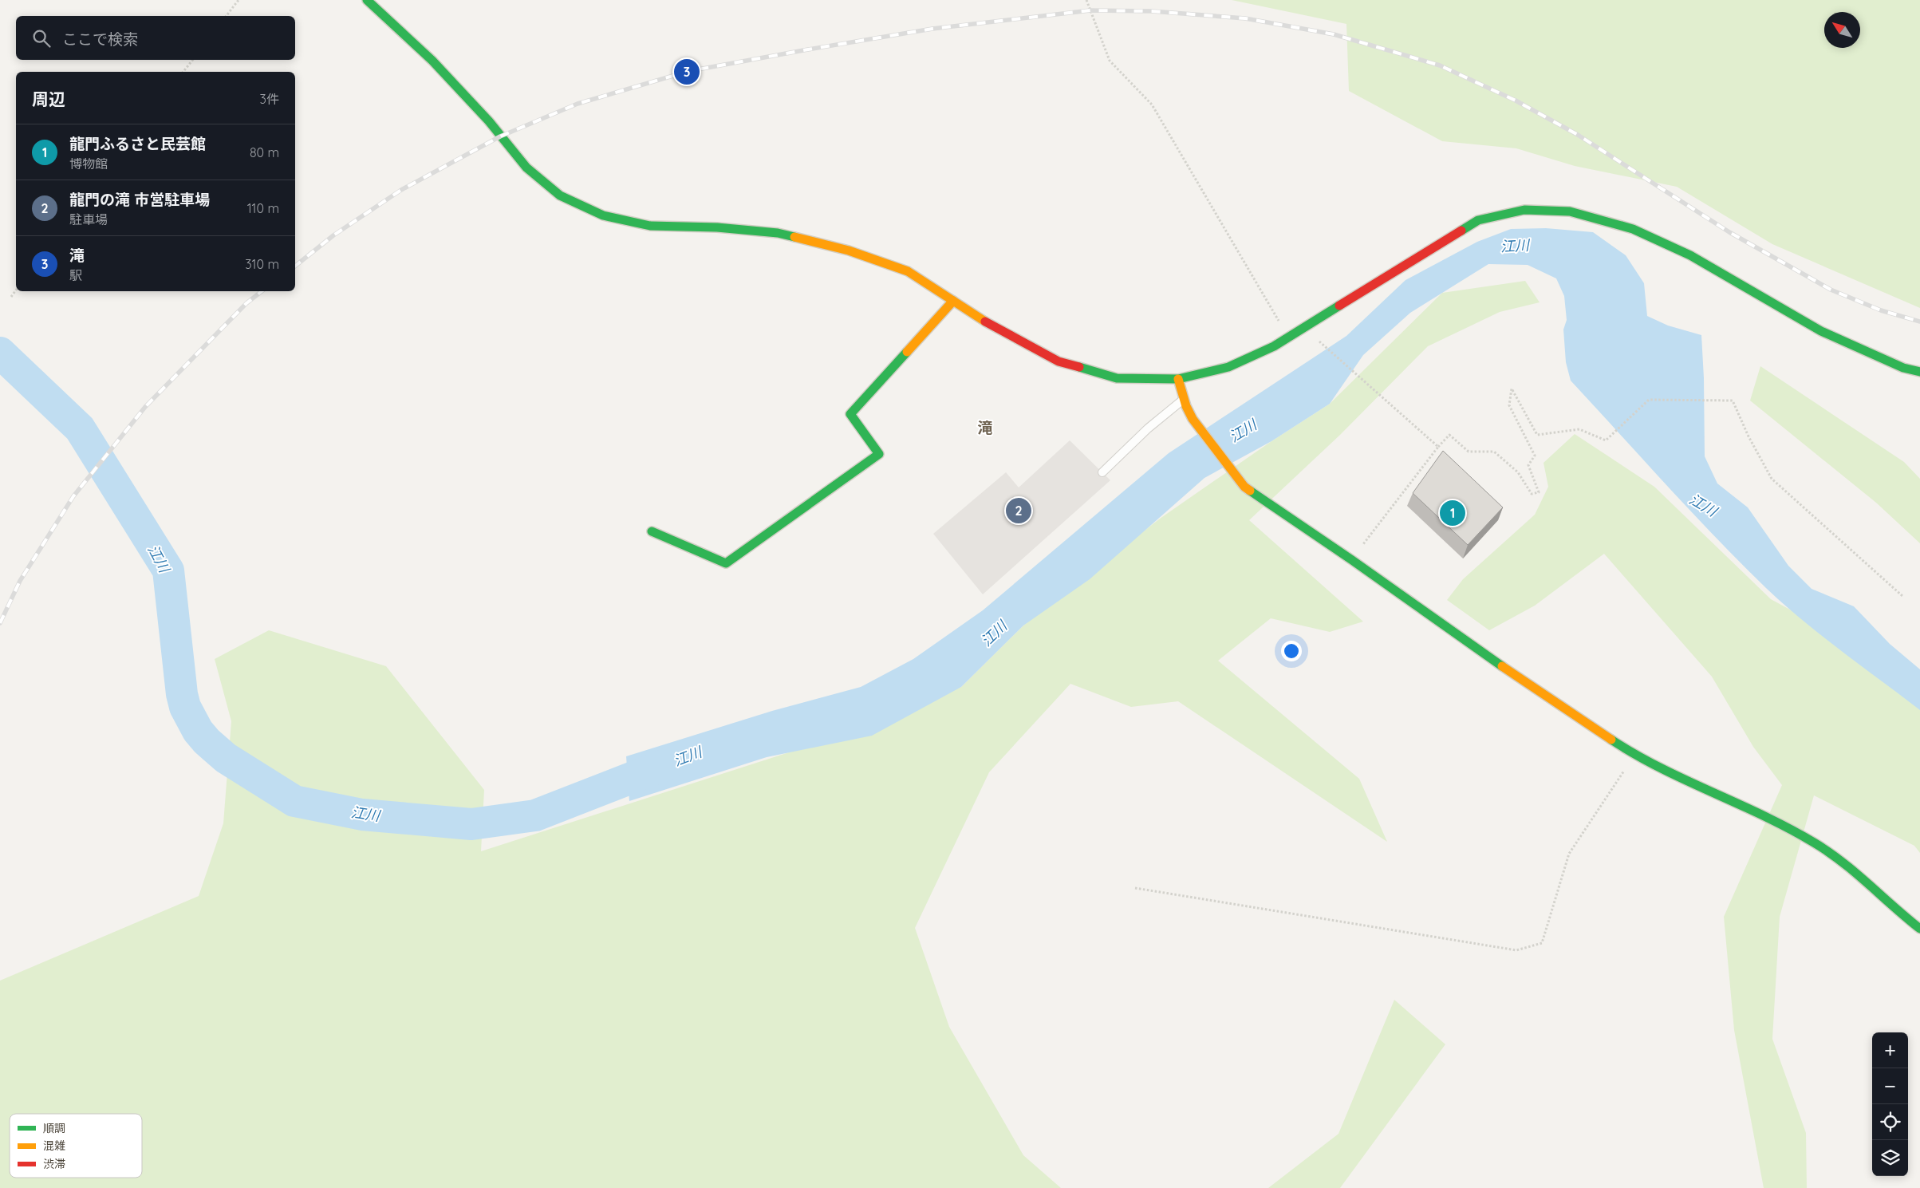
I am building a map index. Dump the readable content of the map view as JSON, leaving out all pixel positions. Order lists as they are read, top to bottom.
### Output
{
  "districts": ["滝"],
  "water": ["江川"],
  "legend": ["順調", "混雑", "渋滞"],
  "north": "top left",
  "page": {
    "search": "ここで検索",
    "pins": ["3", "2", "1"],
    "heading": ["周辺", "3件"],
    "list": [
      {
        "mark": "1",
        "name": "龍門ふるさと民芸館",
        "note": "博物館",
        "value": "80 m"
      },
      {
        "mark": "2",
        "name": "龍門の滝 市営駐車場",
        "note": "駐車場",
        "value": "110 m"
      },
      {
        "mark": "3",
        "name": "滝",
        "note": "駅",
        "value": "310 m"
      }
    ],
    "map_buttons": ["+", "−"]
  }
}
